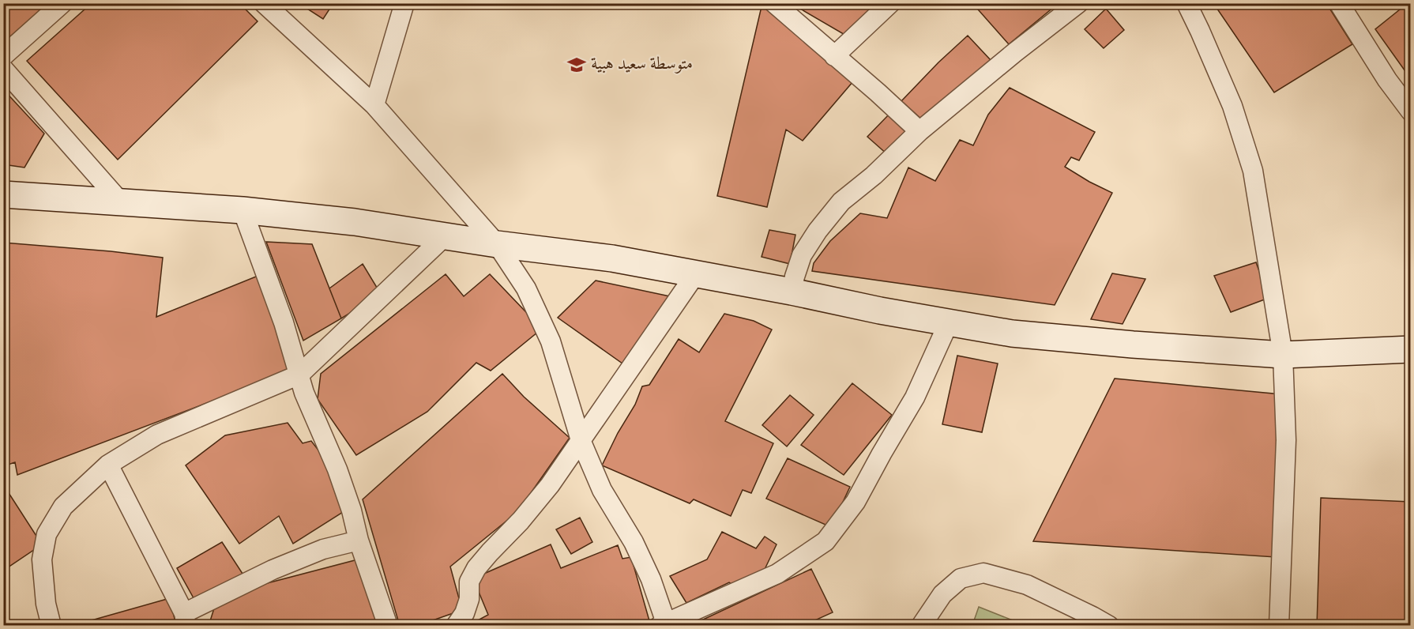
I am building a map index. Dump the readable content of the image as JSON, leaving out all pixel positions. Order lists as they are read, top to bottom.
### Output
{
  "places": {
    "school or university": ["متوسطة سعيد هبية"]
  }
}
